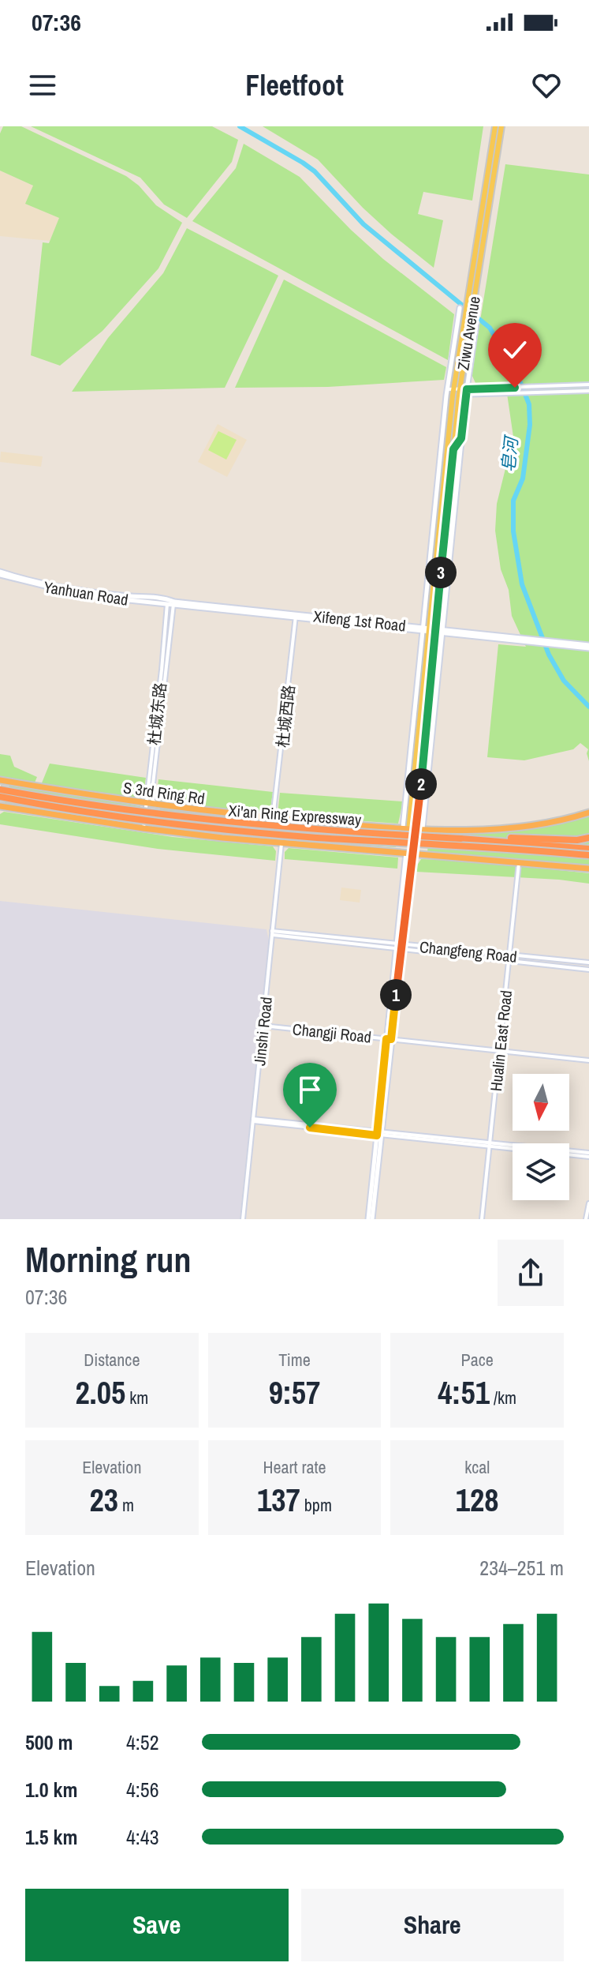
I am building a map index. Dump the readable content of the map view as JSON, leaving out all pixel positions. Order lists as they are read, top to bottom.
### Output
{
  "streets": {
    "highway": ["S 3rd Ring Rd", "Xi'an Ring Expressway"],
    "main road": ["Ziwu Avenue", "Yanhuan Road", "Xifeng 1st Road"],
    "street": [
      "杜城东路",
      "杜城西路",
      "Changfeng Road",
      "Jinshi Road",
      "Changji Road",
      "Hualin East Road"
    ]
  },
  "crossings": [
    ["Ziwu Avenue", "Xifeng 1st Road"],
    ["Ziwu Avenue", "S 3rd Ring Rd"],
    ["Ziwu Avenue", "Changfeng Road"],
    ["Ziwu Avenue", "Changji Road"],
    ["Yanhuan Road", "Xifeng 1st Road"],
    ["Yanhuan Road", "杜城东路"],
    ["Xifeng 1st Road", "杜城东路"],
    ["Xifeng 1st Road", "杜城西路"],
    ["杜城东路", "S 3rd Ring Rd"],
    ["杜城西路", "S 3rd Ring Rd"],
    ["Changfeng Road", "Jinshi Road"],
    ["Changfeng Road", "Hualin East Road"],
    ["Jinshi Road", "Changji Road"],
    ["Changji Road", "Hualin East Road"]
  ],
  "water": ["皂河"],
  "north": "bottom",
  "page": {
    "status": "07:36",
    "header": "Fleetfoot",
    "pins": ["3", "2", "1"],
    "heading": ["Morning run", "07:36"],
    "stats": [
      ["Distance", "2.05 km"],
      ["Time", "9:57"],
      ["Pace", "4:51 /km"],
      ["Elevation", "23 m"],
      ["Heart rate", "137 bpm"],
      ["kcal", "128"]
    ],
    "chart": ["Elevation", "234–251 m"],
    "list": [
      {
        "name": "500 m",
        "note": "4:52"
      },
      {
        "name": "1.0 km",
        "note": "4:56"
      },
      {
        "name": "1.5 km",
        "note": "4:43"
      }
    ],
    "buttons": ["Save", "Share"]
  }
}
